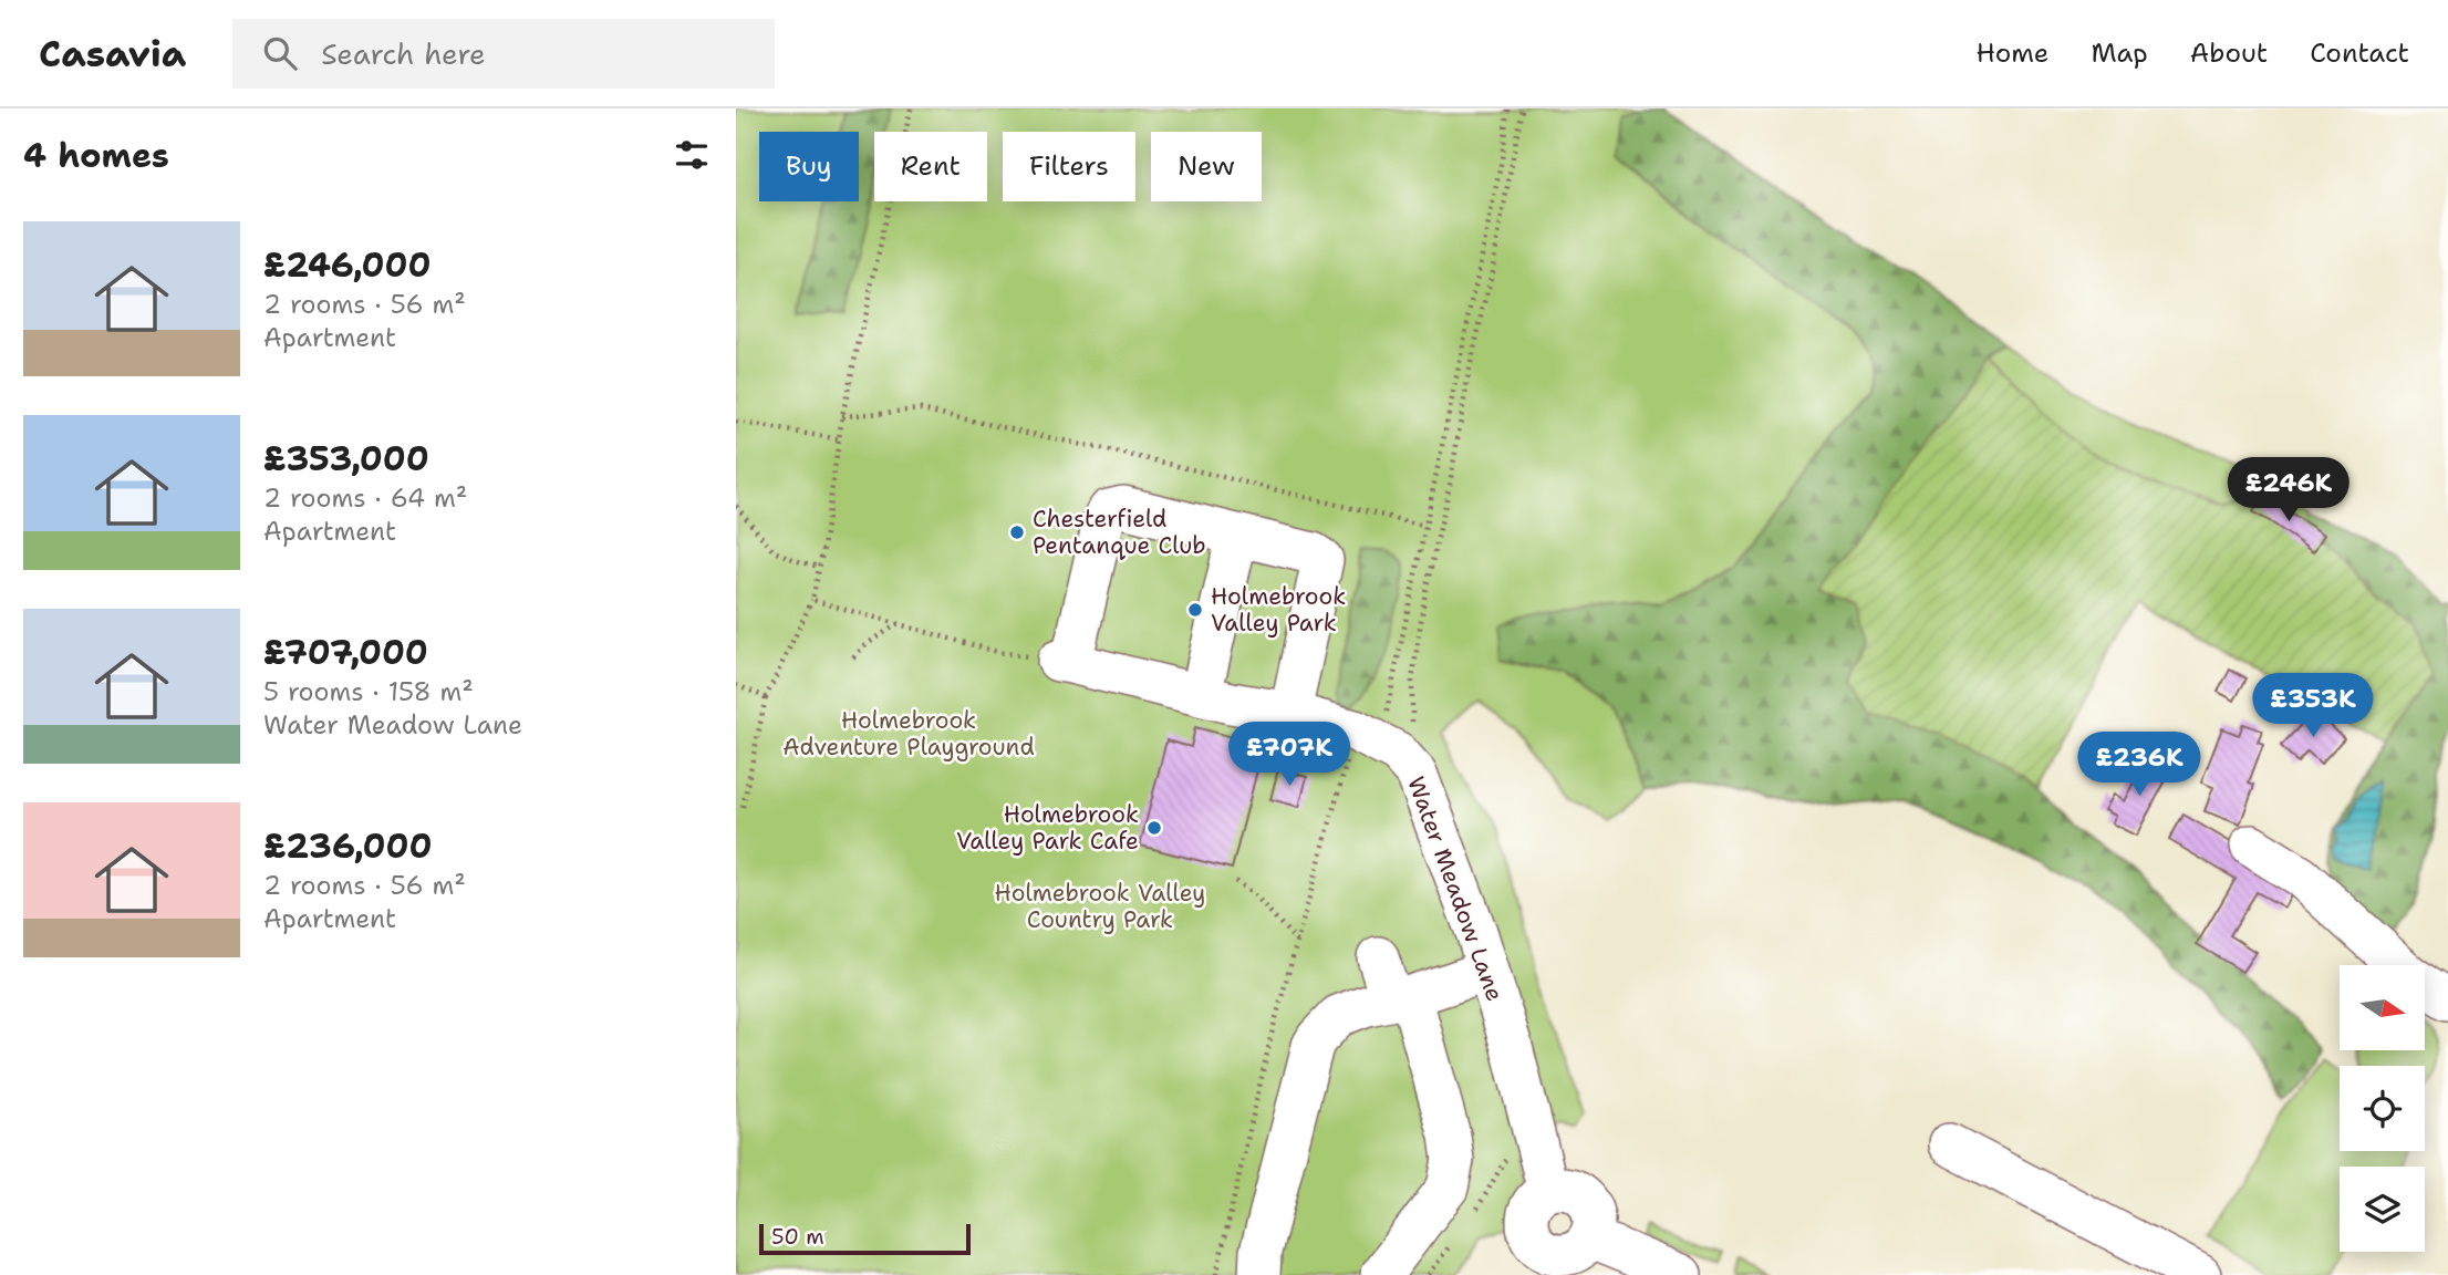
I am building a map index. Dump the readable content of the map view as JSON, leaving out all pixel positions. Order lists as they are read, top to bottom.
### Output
{
  "streets": {
    "street": ["Water Meadow Lane"]
  },
  "parks": ["Holmebrook Adventure Playground", "Holmebrook Valley Country Park"],
  "places": ["Chesterfield Pentanque Club", "Holmebrook Valley Park", "Holmebrook Valley Park Cafe"],
  "scale_bar": "50 m",
  "north": "right",
  "page": {
    "header": "Casavia",
    "search": "Search here",
    "nav": [
      "Home",
      "Map",
      "About",
      "Contact"
    ],
    "heading": "4 homes",
    "chip": [
      "Buy",
      "Rent",
      "Filters",
      "New"
    ],
    "list": [
      {
        "name": "£246,000",
        "note": "2 rooms · 56 m² · Apartment"
      },
      {
        "name": "£353,000",
        "note": "2 rooms · 64 m² · Apartment"
      },
      {
        "name": "£707,000",
        "note": "5 rooms · 158 m² · Water Meadow Lane"
      },
      {
        "name": "£236,000",
        "note": "2 rooms · 56 m² · Apartment"
      }
    ],
    "price": [
      "£246K",
      "£353K",
      "£707K",
      "£236K"
    ],
    "scale": "50 m"
  }
}
